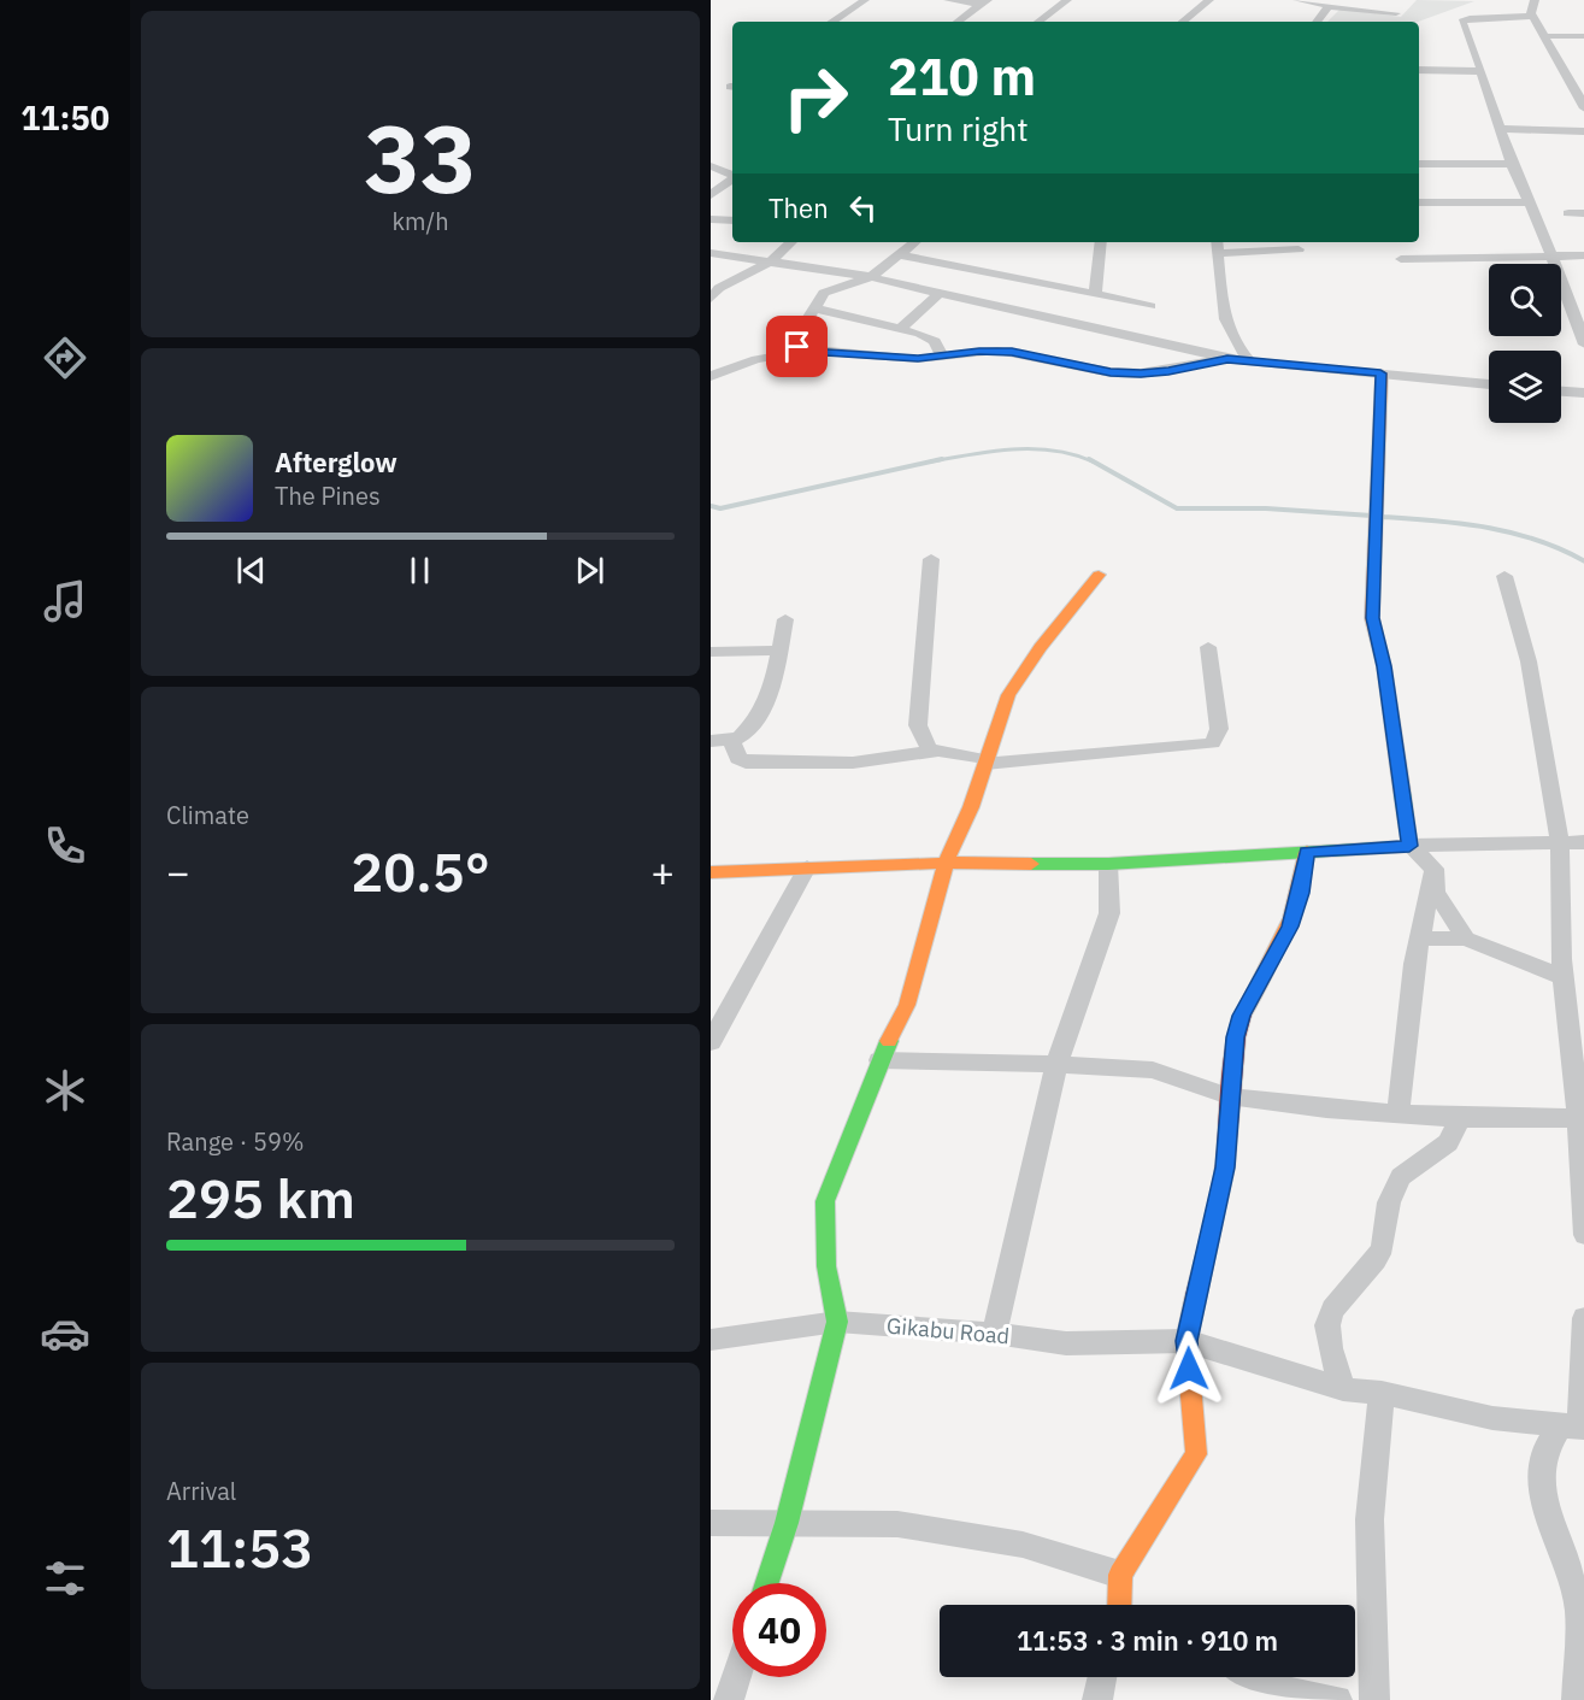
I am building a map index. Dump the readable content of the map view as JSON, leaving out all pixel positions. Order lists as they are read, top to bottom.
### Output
{
  "streets": {
    "street": ["Gikabu Road"]
  },
  "page": {
    "tabs": "11:50",
    "tile": [
      ["33", "km/h"],
      "Climate",
      ["Range · 59%", "295 km"],
      ["Arrival", "11:53"]
    ],
    "turn": ["210 m", "Turn right"],
    "then": "Then",
    "song": ["Afterglow", "The Pines"],
    "heat": ["−", "20.5°", "+"],
    "limit": "40",
    "trip": "11:53 · 3 min · 910 m"
  }
}
